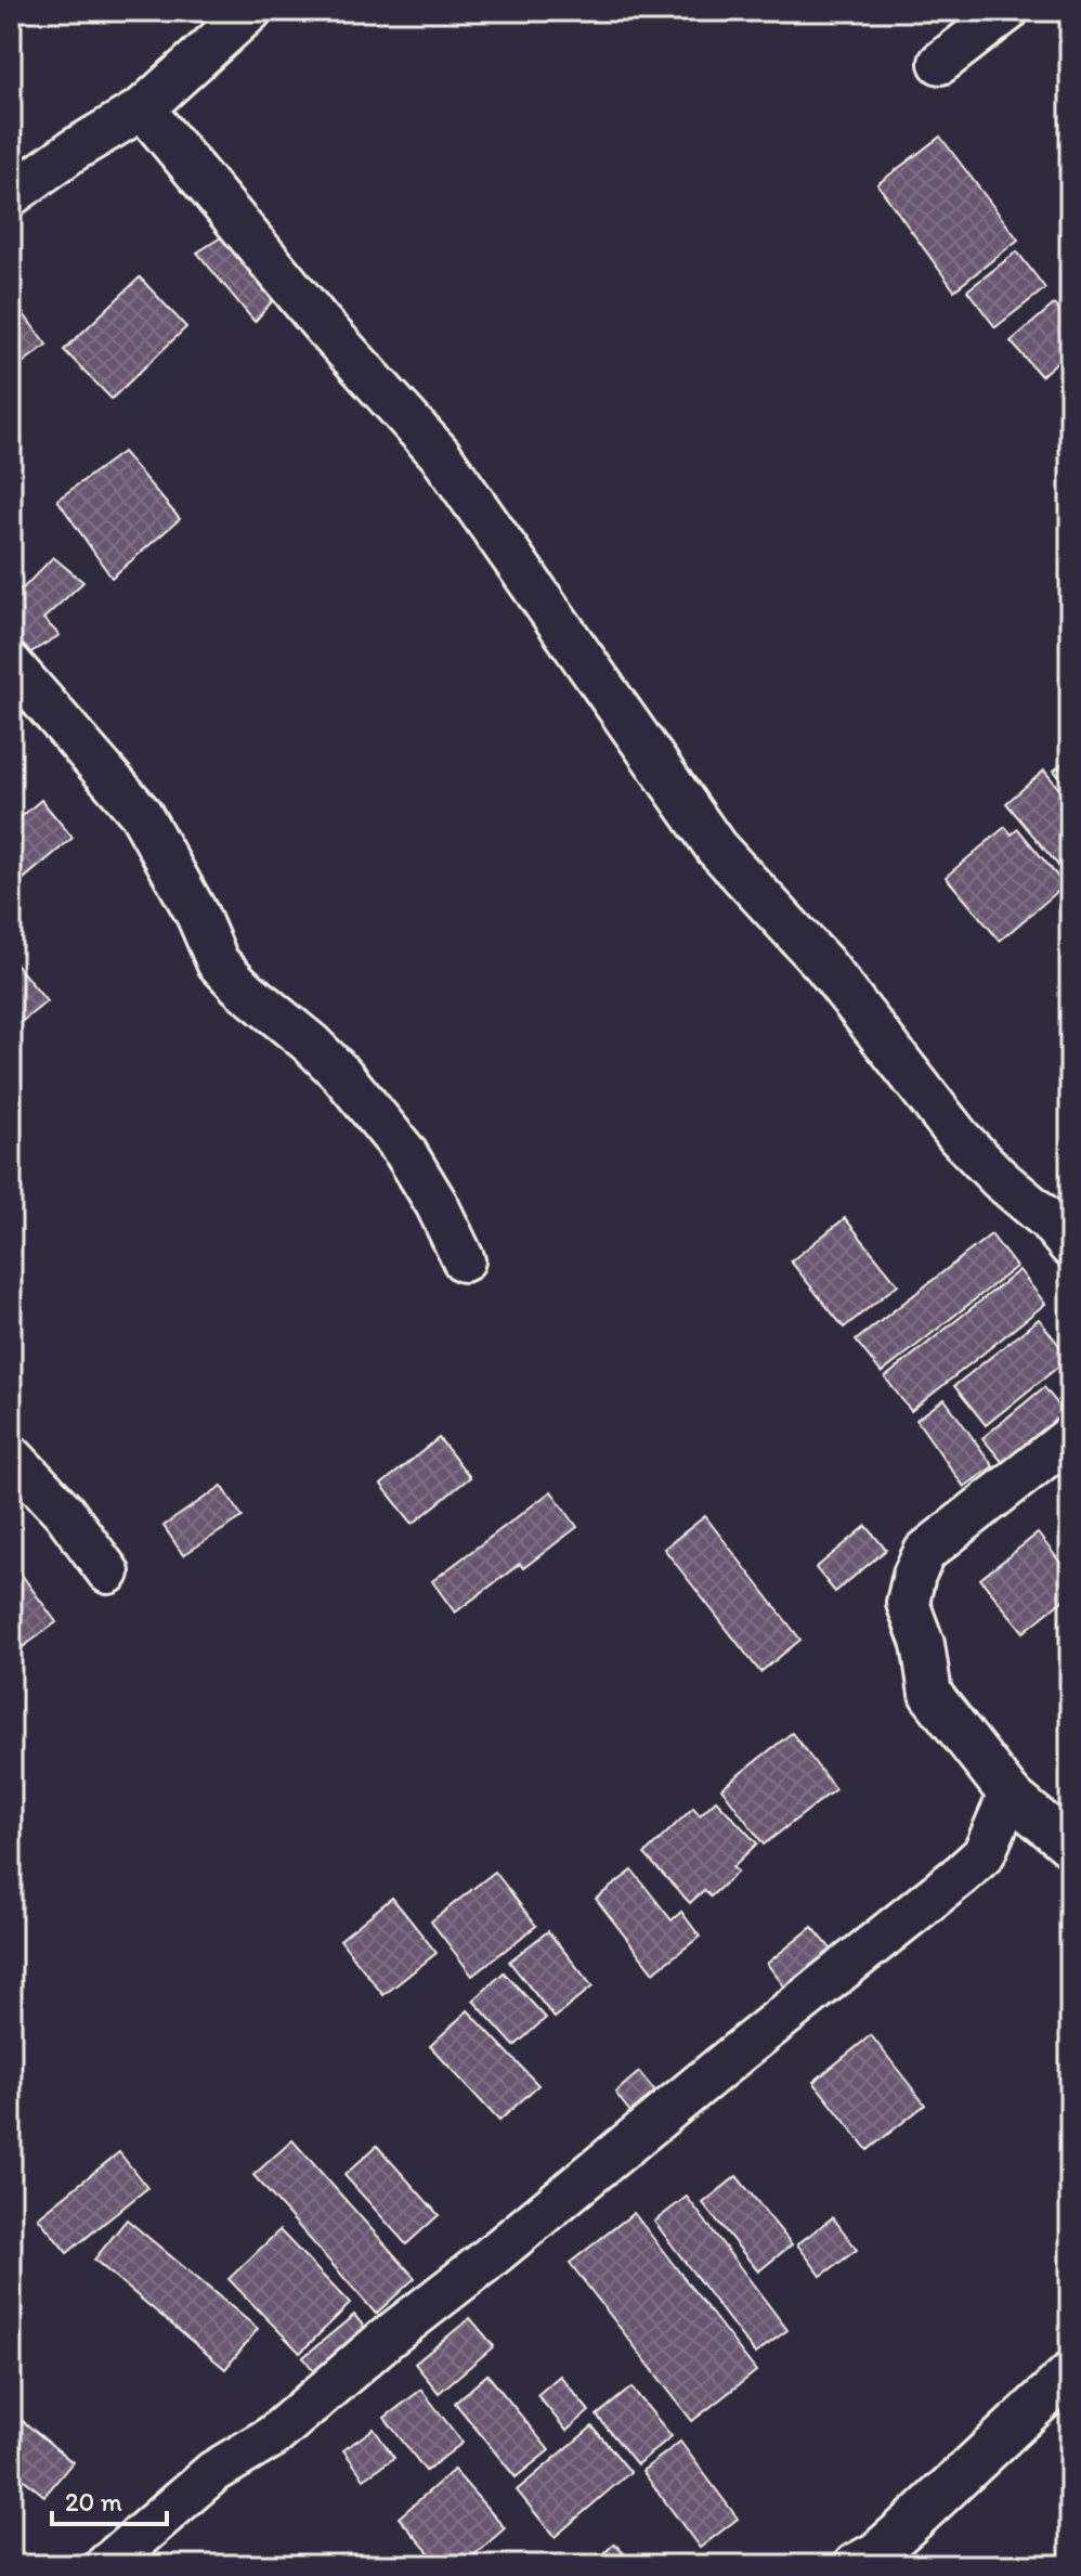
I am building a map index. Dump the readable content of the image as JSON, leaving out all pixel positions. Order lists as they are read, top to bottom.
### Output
{
  "scale_bar": "20 m"
}
